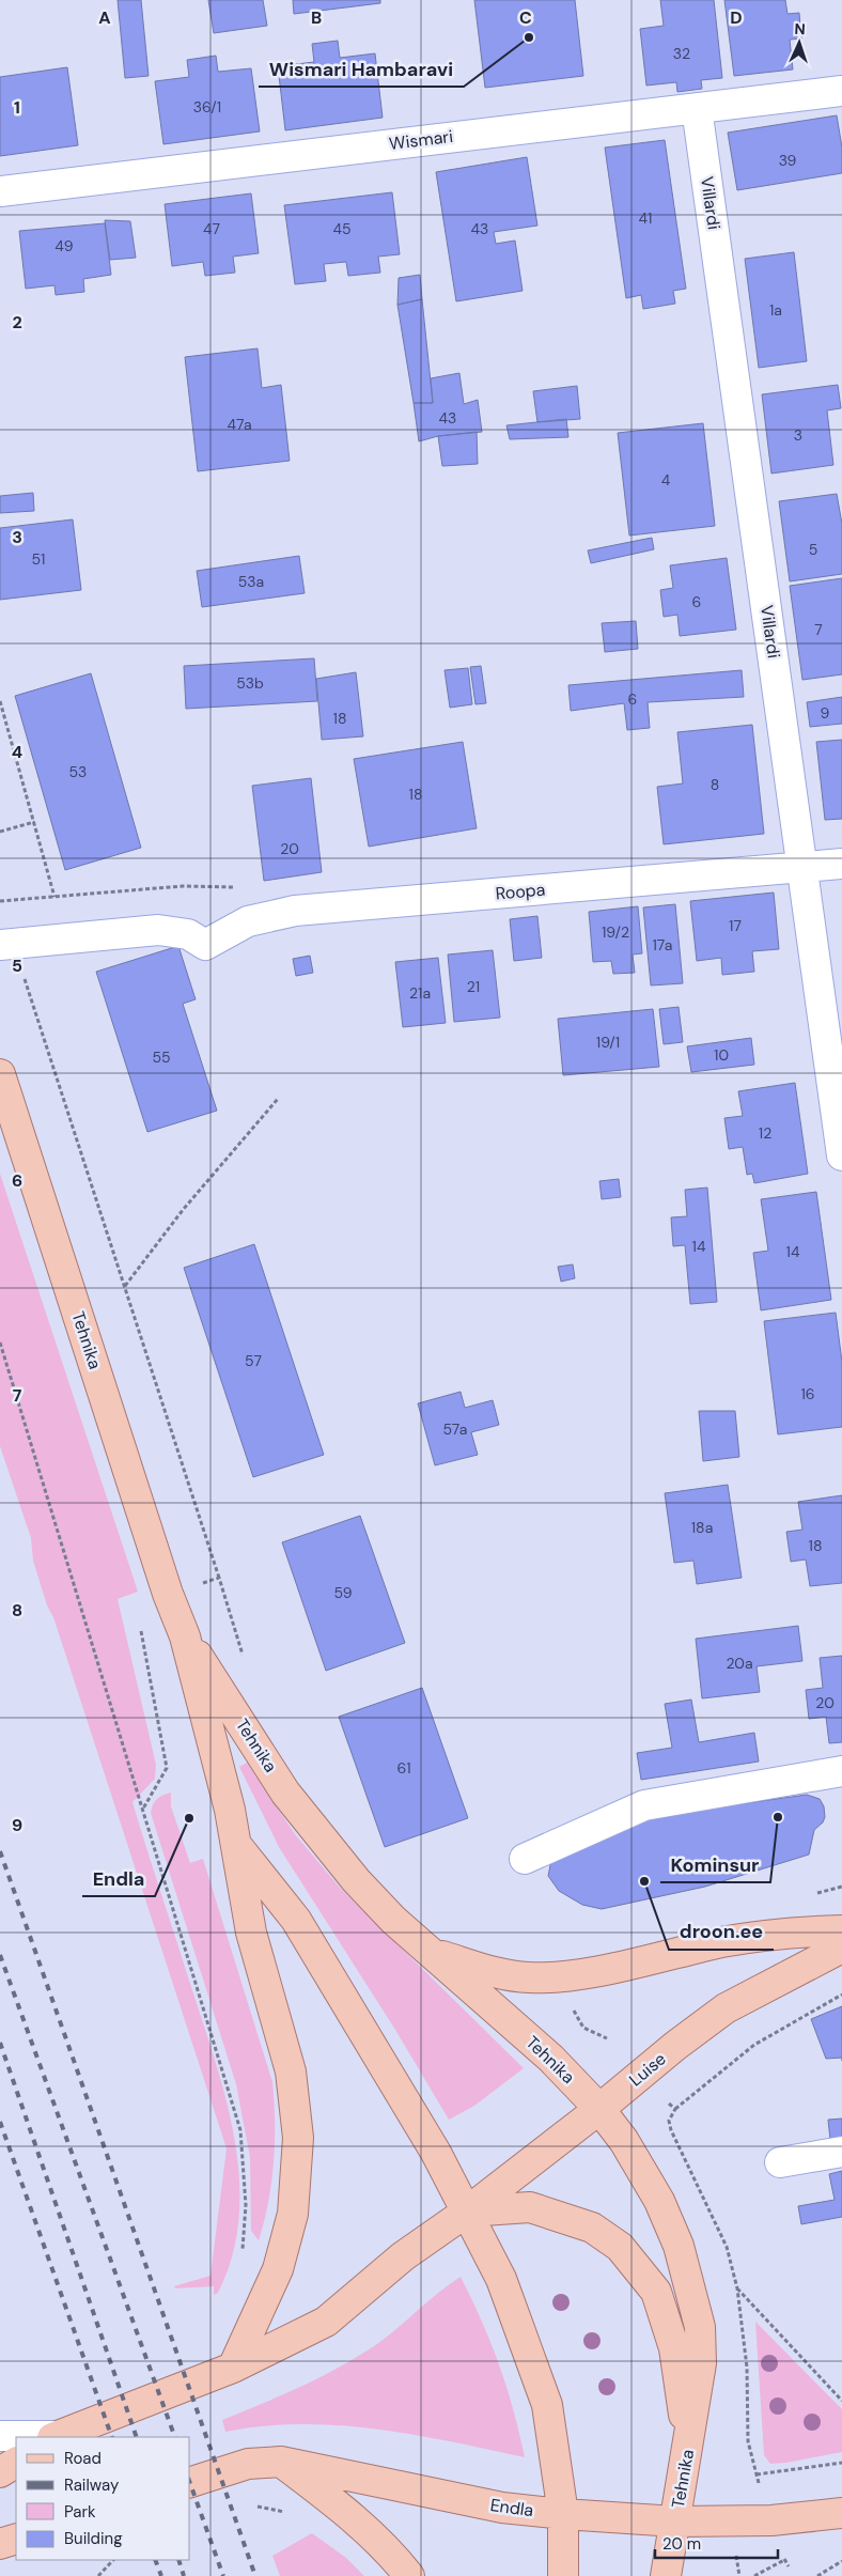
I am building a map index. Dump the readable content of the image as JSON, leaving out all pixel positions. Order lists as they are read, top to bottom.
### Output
{
  "streets": {
    "main road": ["Tehnika", "Luise", "Endla"],
    "street": ["Wismari", "Villardi", "Roopa"]
  },
  "crossings": [
    ["Wismari", "Villardi"],
    ["Villardi", "Roopa"],
    ["Tehnika", "Luise"],
    ["Tehnika", "Endla"]
  ],
  "places": [
    "Wismari Hambaravi",
    "Kominsur",
    "Endla",
    "droon.ee"
  ],
  "house_numbers": [
    "32",
    "36/1",
    "39",
    "41",
    "47",
    "45",
    "43",
    "49",
    "1a",
    "43",
    "47a",
    "3",
    "4",
    "5",
    "51",
    "53a",
    "6",
    "7",
    "53b",
    "6",
    "9",
    "18",
    "53",
    "8",
    "18",
    "20",
    "17",
    "19/2",
    "17a",
    "21",
    "21a",
    "19/1",
    "10",
    "55",
    "12",
    "14",
    "14",
    "57",
    "16",
    "57a",
    "18a",
    "18",
    "59",
    "20a",
    "20",
    "61"
  ],
  "legend": [
    "Road",
    "Railway",
    "Park",
    "Building"
  ],
  "scale_bar": "20 m",
  "north": "top",
  "grid": {
    "columns": [
      "A",
      "B",
      "C",
      "D"
    ],
    "rows": [
      "1",
      "2",
      "3",
      "4",
      "5",
      "6",
      "7",
      "8",
      "9"
    ]
  }
}
